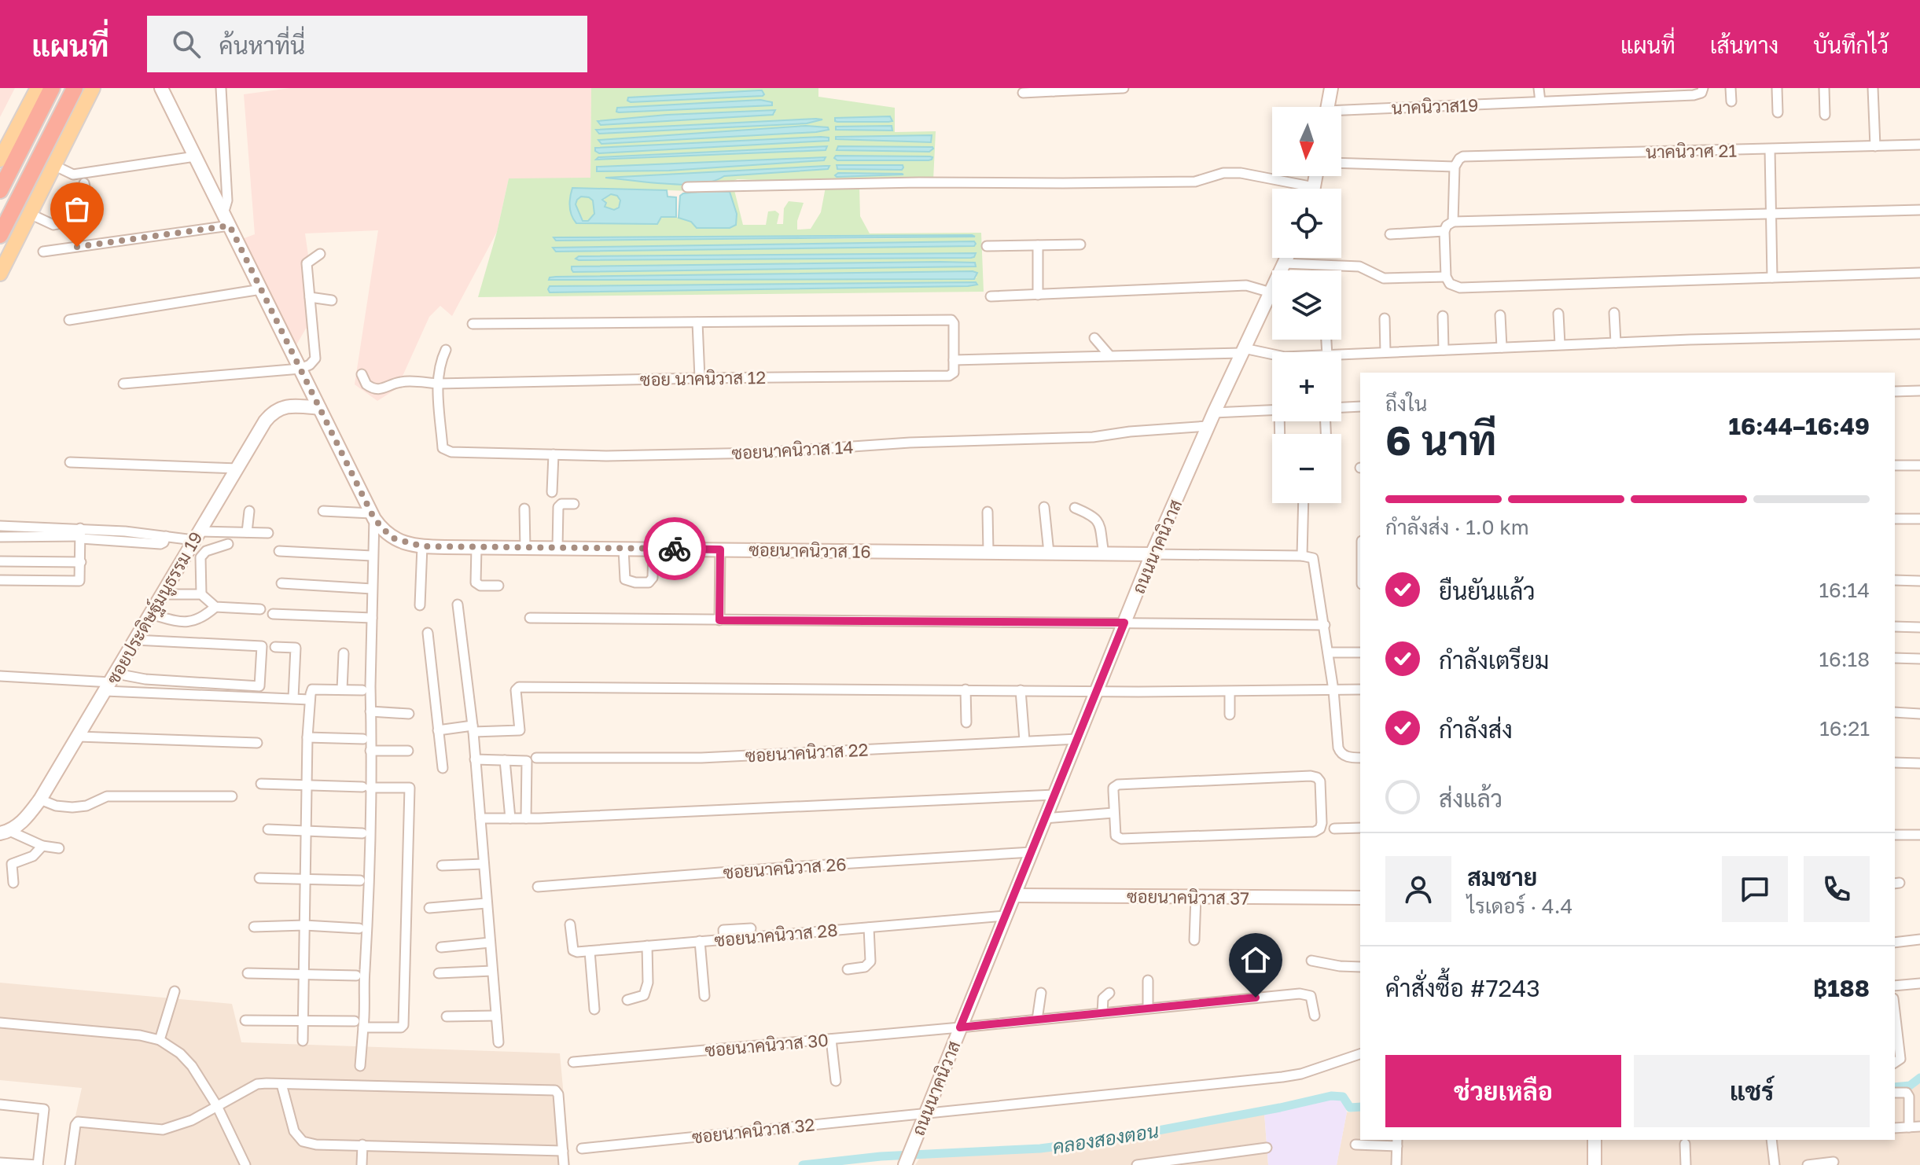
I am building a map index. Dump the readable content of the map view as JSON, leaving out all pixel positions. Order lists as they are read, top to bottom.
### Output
{
  "streets": {
    "street": [
      "นาคนิวาส19",
      "นาคนิวาศ 21",
      "ซอย นาคนิวาส 12",
      "ซอยนาคนิวาส 14",
      "ถนนนาคนิวาส",
      "ซอยนาคนิวาส 16",
      "ซอยประดิษฐ์มนูธรรม 19",
      "ซอยนาคนิวาส 22",
      "ซอยนาคนิวาส 26",
      "ซอยนาคนิวาส 37",
      "ซอยนาคนิวาส 28",
      "ซอยนาคนิวาส 30",
      "ซอยนาคนิวาส 32"
    ]
  },
  "crossings": [
    ["ซอย นาคนิวาส 12", "ซอยนาคนิวาส 14"],
    ["ซอยนาคนิวาส 14", "ถนนนาคนิวาส"],
    ["ถนนนาคนิวาส", "ซอยนาคนิวาส 16"],
    ["ถนนนาคนิวาส", "ซอยนาคนิวาส 22"],
    ["ถนนนาคนิวาส", "ซอยนาคนิวาส 26"],
    ["ถนนนาคนิวาส", "ซอยนาคนิวาส 37"],
    ["ถนนนาคนิวาส", "ซอยนาคนิวาส 28"],
    ["ถนนนาคนิวาส", "ซอยนาคนิวาส 30"],
    ["ถนนนาคนิวาส", "ซอยนาคนิวาส 32"],
    ["ซอยนาคนิวาส 16", "ซอยประดิษฐ์มนูธรรม 19"]
  ],
  "water": ["คลองสองตอน"],
  "north": "bottom",
  "page": {
    "header": "แผนที่",
    "search": "ค้นหาที่นี่",
    "nav": ["แผนที่", "เส้นทาง", "บันทึกไว้"],
    "map_buttons": ["+", "−"],
    "heading": ["6 นาที", "ถึงใน", "16:44–16:49"],
    "panel": [
      "สมชาย",
      "ไรเดอร์ · 4.4",
      "คำสั่งซื้อ #7243",
      "฿188"
    ],
    "bar": "กำลังส่ง · 1.0 km",
    "list": [
      ["ยืนยันแล้ว", "16:14"],
      ["กำลังเตรียม", "16:18"],
      ["กำลังส่ง", "16:21"],
      "ส่งแล้ว"
    ],
    "buttons": ["ช่วยเหลือ", "แชร์"]
  }
}
